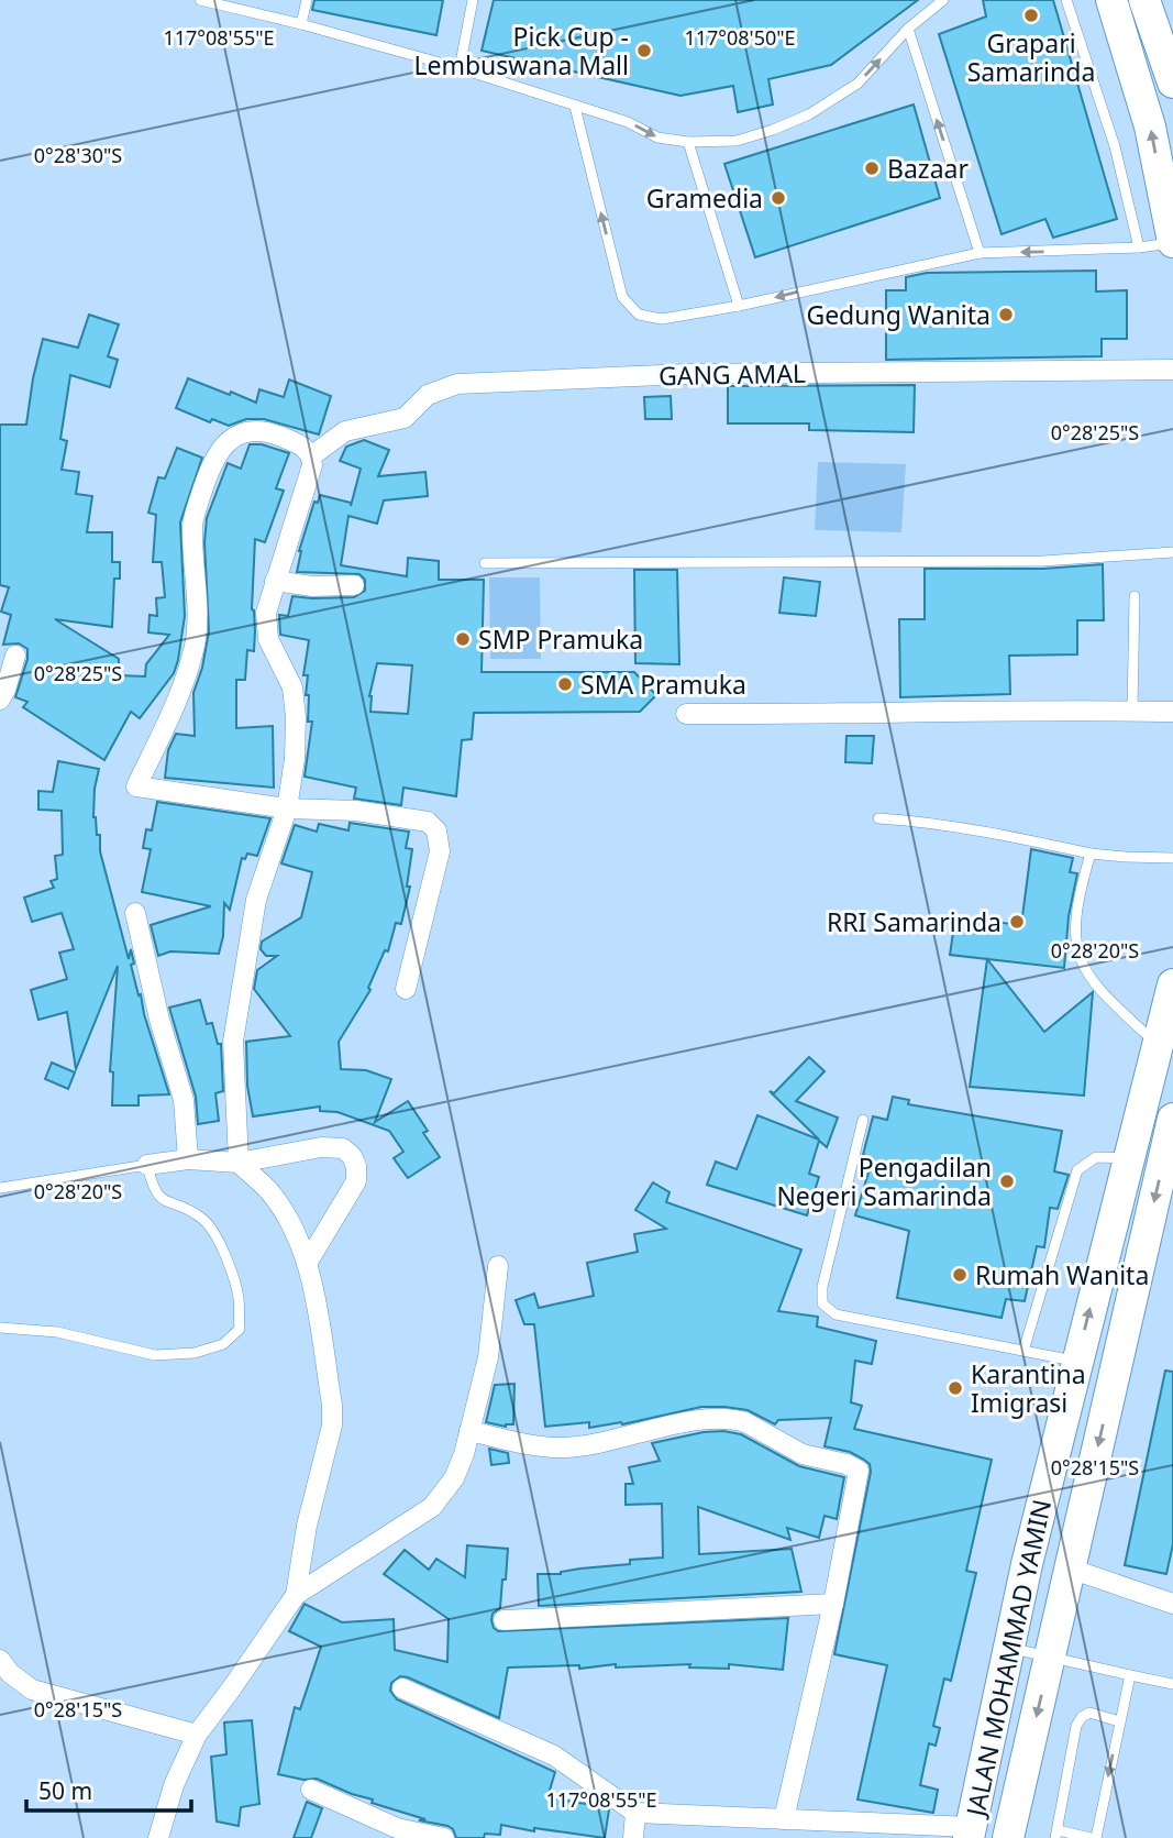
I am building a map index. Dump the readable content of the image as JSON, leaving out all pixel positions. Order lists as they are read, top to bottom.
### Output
{
  "streets": {
    "main road": ["JALAN MOHAMMAD YAMIN"],
    "street": ["GANG AMAL"]
  },
  "places": [
    "Grapari Samarinda",
    "Pick Cup - Lembuswana Mall",
    "Bazaar",
    "Gramedia",
    "Gedung Wanita",
    "SMP Pramuka",
    "SMA Pramuka",
    "RRI Samarinda",
    "Pengadilan Negeri Samarinda",
    "Rumah Wanita",
    "Karantina Imigrasi"
  ],
  "scale_bar": "50 m",
  "coordinates": [
    "117°08'55\"E",
    "117°08'50\"E",
    "0°28'30\"S",
    "0°28'25\"S",
    "0°28'20\"S",
    "0°28'15\"S"
  ]
}
